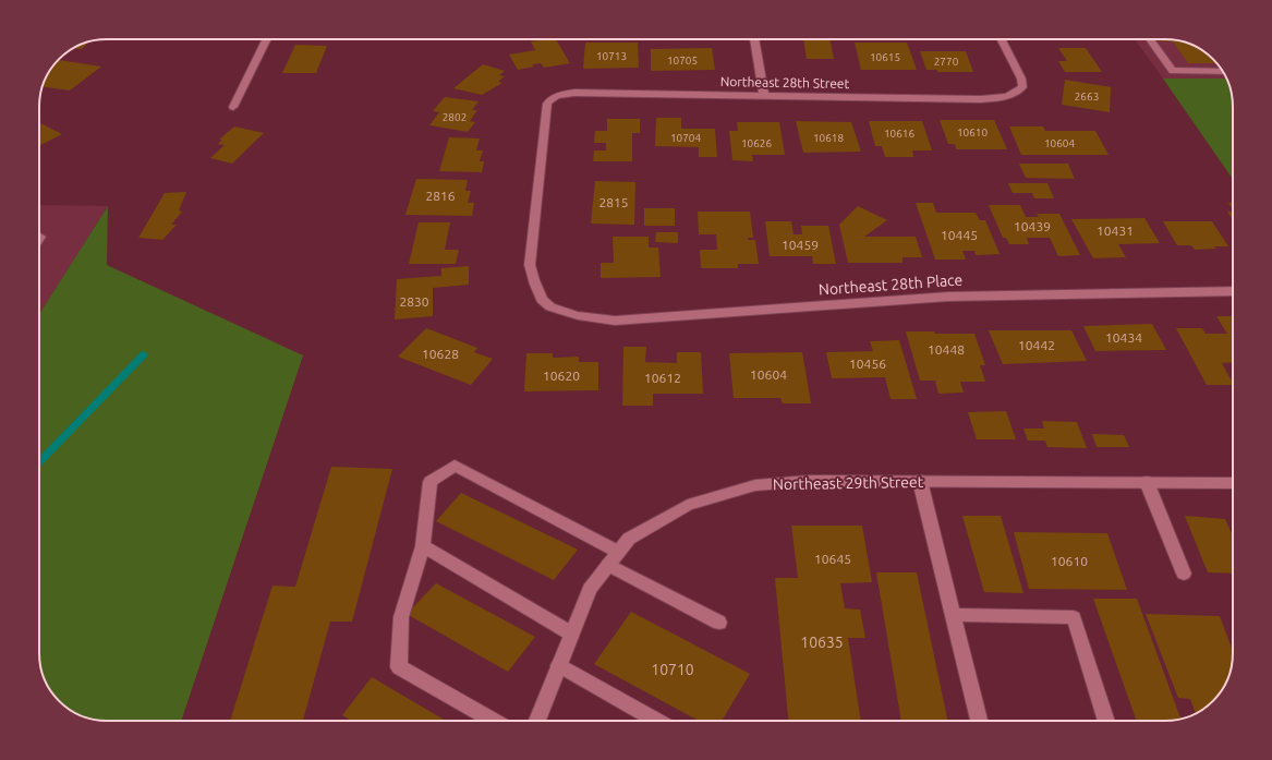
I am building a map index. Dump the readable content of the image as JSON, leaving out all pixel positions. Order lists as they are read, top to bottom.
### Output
{
  "streets": {
    "street": ["Northeast 28th Street", "Northeast 28th Place", "Northeast 29th Street"]
  },
  "crossings": [
    ["Northeast 28th Street", "Northeast 28th Place"]
  ],
  "house_numbers": [
    "10713",
    "10615",
    "10705",
    "2770",
    "2663",
    "2802",
    "10610",
    "10616",
    "10704",
    "10618",
    "10626",
    "10604",
    "2816",
    "2815",
    "10439",
    "10431",
    "10445",
    "10459",
    "2830",
    "10434",
    "10442",
    "10448",
    "10628",
    "10456",
    "10604",
    "10620",
    "10612",
    "10645",
    "10610",
    "10635",
    "10710"
  ]
}
